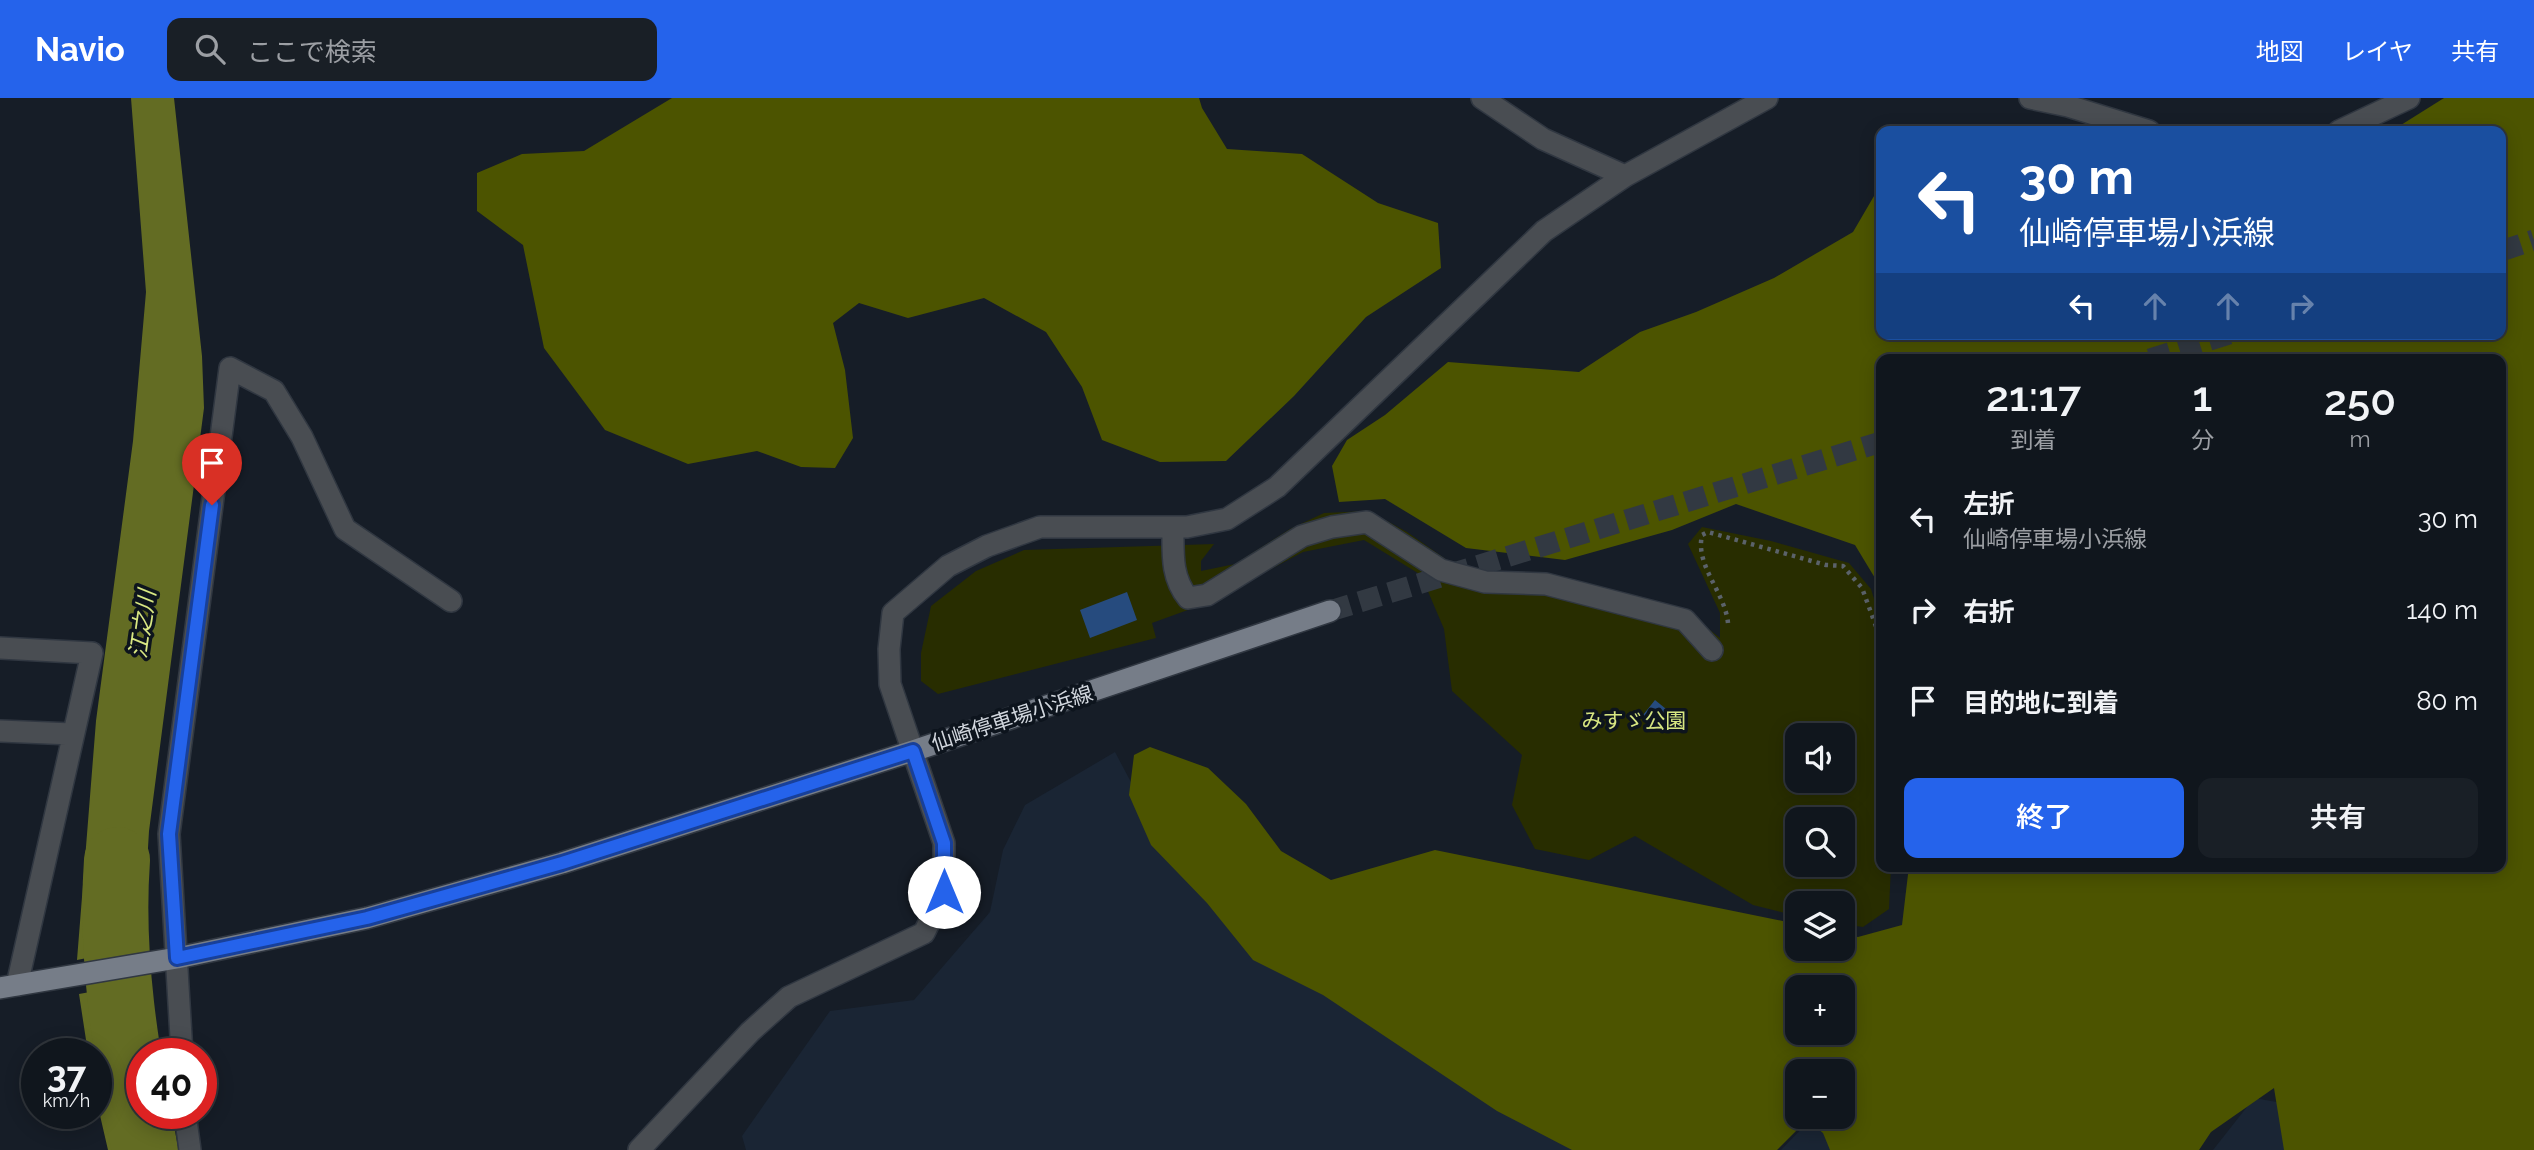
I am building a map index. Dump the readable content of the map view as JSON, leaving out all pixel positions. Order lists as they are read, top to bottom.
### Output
{
  "streets": {
    "main road": ["仙崎停車場小浜線"]
  },
  "water": ["江之川"],
  "parks": ["みすゞ公園"],
  "page": {
    "header": "Navio",
    "search": "ここで検索",
    "nav": ["地図", "レイヤ", "共有"],
    "turn": ["30 m", "仙崎停車場小浜線"],
    "eta": [
      "21:17",
      "到着",
      "1",
      "分",
      "250",
      "m"
    ],
    "list": [
      {
        "name": "左折",
        "note": "仙崎停車場小浜線",
        "value": "30 m"
      },
      {
        "name": "右折",
        "value": "140 m"
      },
      {
        "name": "目的地に到着",
        "value": "80 m"
      }
    ],
    "map_buttons": ["+", "−"],
    "buttons": ["終了", "共有"],
    "speed": "37 km/h",
    "limit": "40"
  }
}
